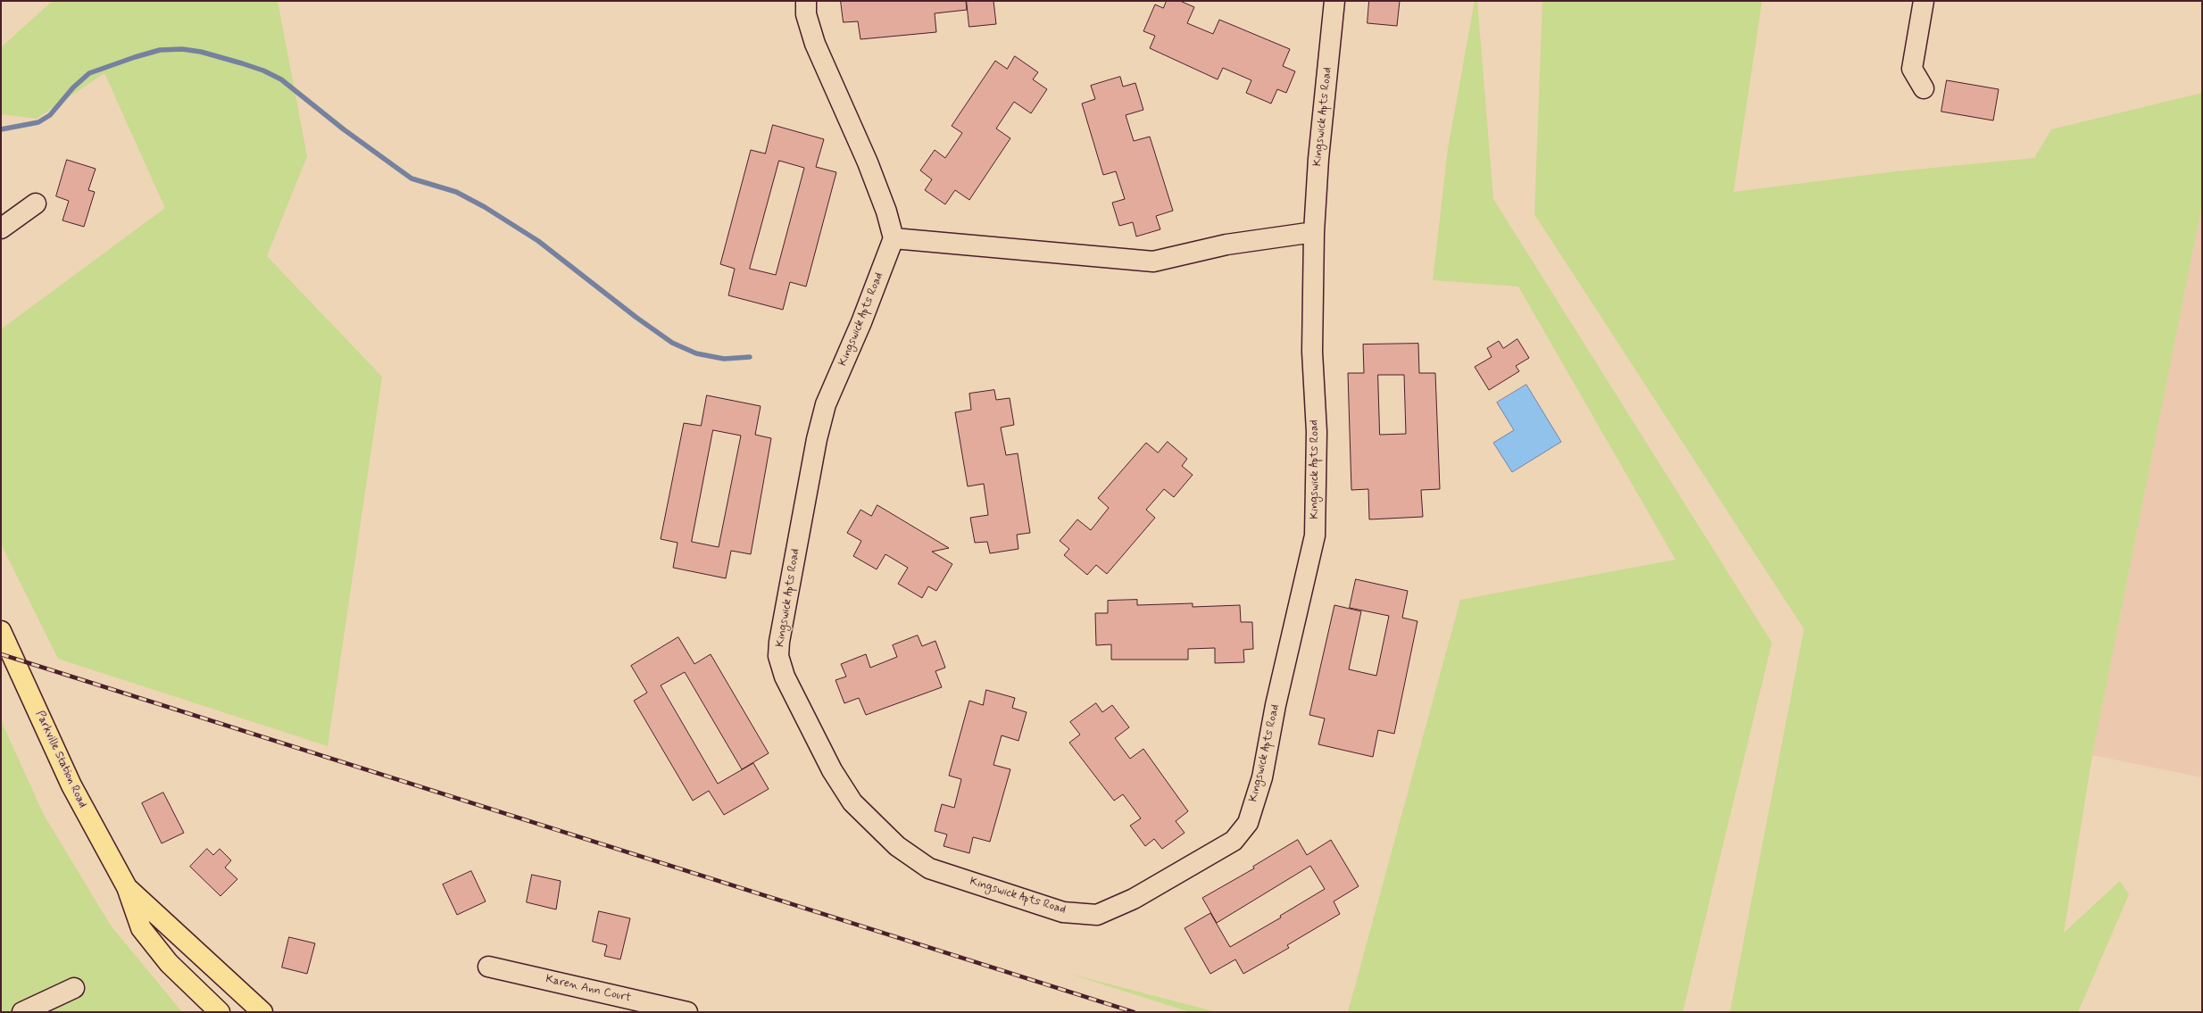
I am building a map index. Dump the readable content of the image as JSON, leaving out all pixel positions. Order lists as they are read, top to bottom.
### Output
{
  "streets": {
    "main road": ["Parkville Station Road"],
    "street": ["Kingswick Apts Road", "Karen Ann Court"]
  }
}
